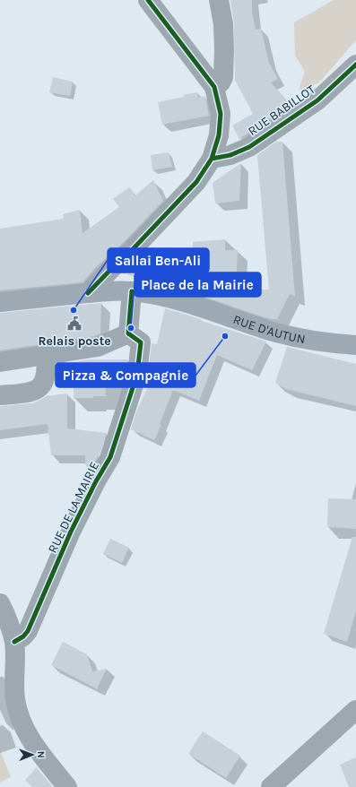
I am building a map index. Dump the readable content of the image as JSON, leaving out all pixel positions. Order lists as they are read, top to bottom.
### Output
{
  "streets": {
    "main road": ["RUE D'AUTUN"],
    "street": ["RUE BABILLOT", "RUE DE LA MAIRIE"]
  },
  "places": {
    "other": ["Sallai Ben-Ali", "Place de la Mairie", "Pizza & Compagnie"],
    "public building": ["Relais poste"]
  },
  "north": "right"
}
